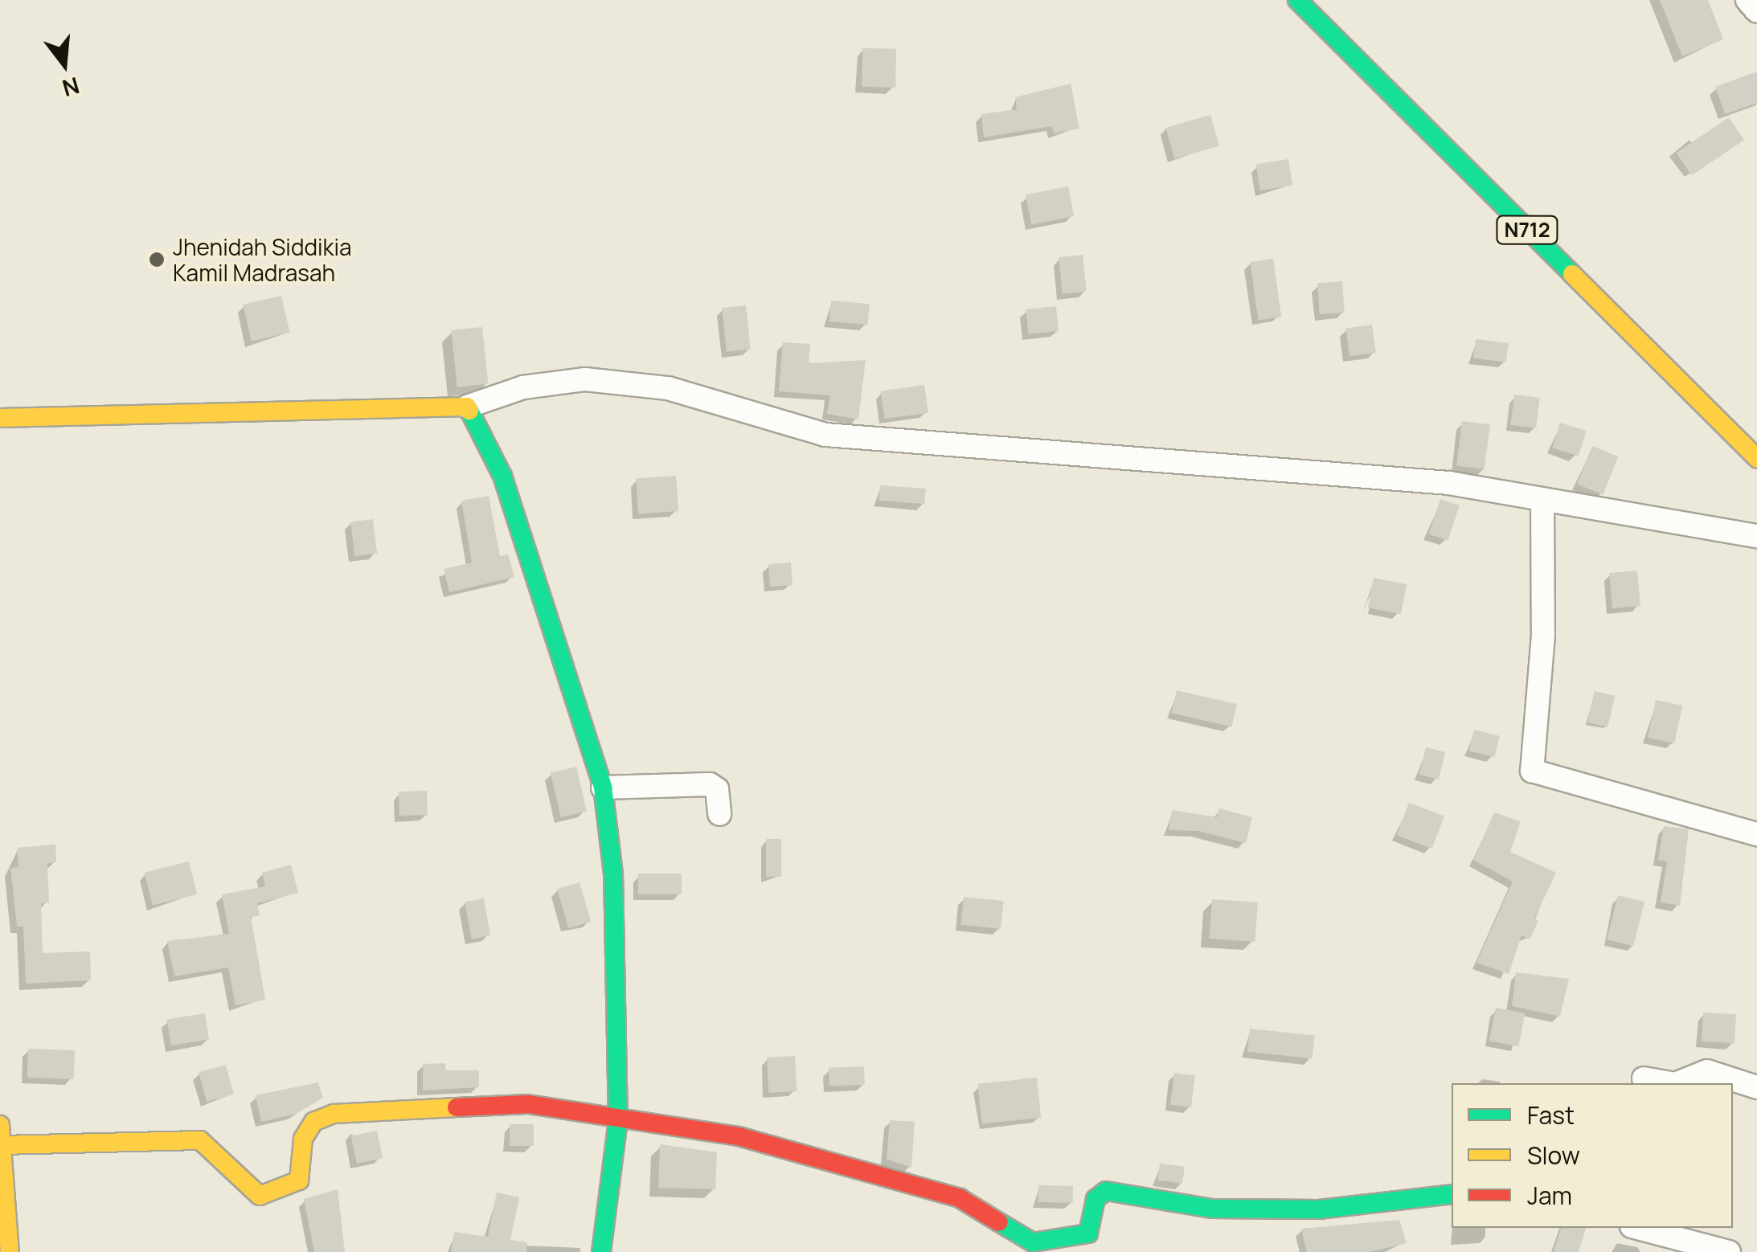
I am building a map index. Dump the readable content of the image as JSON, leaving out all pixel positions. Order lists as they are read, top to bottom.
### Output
{
  "streets": {
    "main road": ["N712"]
  },
  "places": ["Jhenidah Siddikia Kamil Madrasah"],
  "legend": ["Fast", "Slow", "Jam"],
  "north": "bottom"
}
